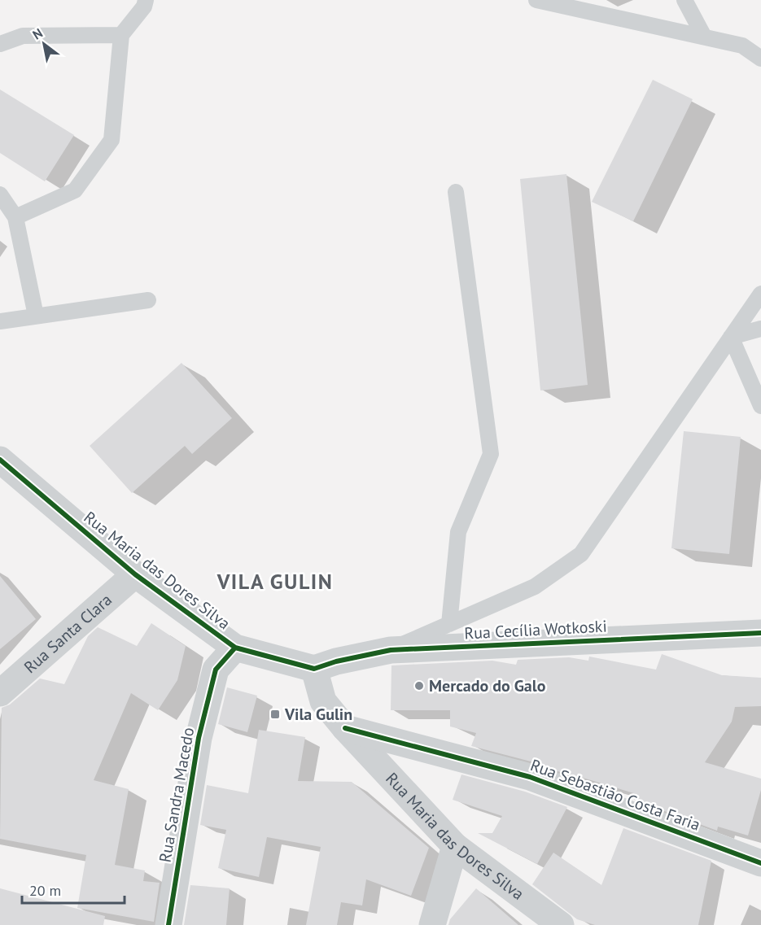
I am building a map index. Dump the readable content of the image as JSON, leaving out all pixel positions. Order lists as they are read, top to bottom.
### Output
{
  "streets": {
    "street": [
      "Rua Maria das Dores Silva",
      "Rua Cecília Wotkoski",
      "Rua Santa Clara",
      "Rua Sandra Macedo",
      "Rua Sebastião Costa Faria"
    ]
  },
  "crossings": [
    ["Rua Maria das Dores Silva", "Rua Cecília Wotkoski"],
    ["Rua Maria das Dores Silva", "Rua Santa Clara"],
    ["Rua Maria das Dores Silva", "Rua Sandra Macedo"],
    ["Rua Maria das Dores Silva", "Rua Sebastião Costa Faria"]
  ],
  "districts": ["VILA GULIN"],
  "places": {
    "other": ["Mercado do Galo"],
    "transit": ["Vila Gulin"]
  },
  "scale_bar": "20 m",
  "north": "top left"
}
